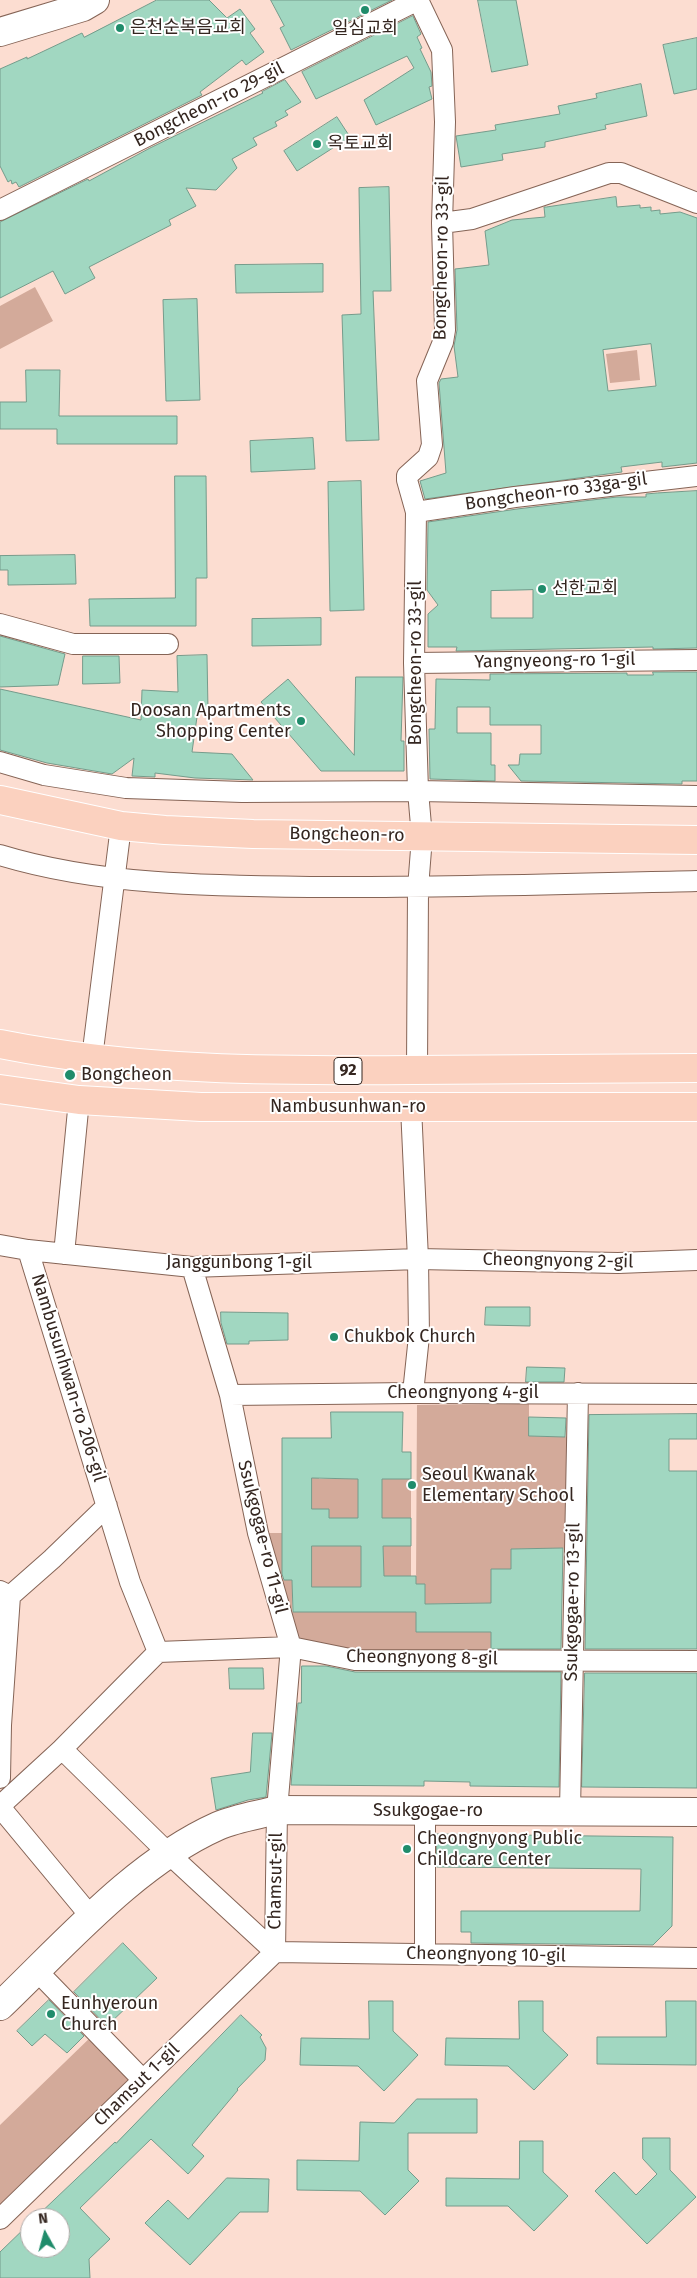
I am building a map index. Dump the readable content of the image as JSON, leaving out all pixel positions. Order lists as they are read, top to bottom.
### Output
{
  "streets": {
    "main road": [
      "Bongcheon-ro",
      "92",
      "Nambusunhwan-ro",
      "Ssukgogae-ro"
    ],
    "street": [
      "Bongcheon-ro 29-gil",
      "Bongcheon-ro 33-gil",
      "Bongcheon-ro 33ga-gil",
      "Yangnyeong-ro 1-gil",
      "Cheongnyong 2-gil",
      "Janggunbong 1-gil",
      "Nambusunhwan-ro 206-gil",
      "Cheongnyong 4-gil",
      "Ssukgogae-ro 11-gil",
      "Ssukgogae-ro 13-gil",
      "Cheongnyong 8-gil",
      "Chamsut-gil",
      "Cheongnyong 10-gil",
      "Chamsut 1-gil"
    ]
  },
  "crossings": [
    ["Bongcheon-ro 29-gil", "Bongcheon-ro 33-gil"],
    ["Bongcheon-ro 33-gil", "Bongcheon-ro 33ga-gil"],
    ["Bongcheon-ro 33-gil", "Yangnyeong-ro 1-gil"],
    ["Bongcheon-ro 33-gil", "Bongcheon-ro"],
    ["Nambusunhwan-ro", "Nambusunhwan-ro 206-gil"],
    ["Cheongnyong 2-gil", "Janggunbong 1-gil"],
    ["Janggunbong 1-gil", "Nambusunhwan-ro 206-gil"],
    ["Janggunbong 1-gil", "Ssukgogae-ro 11-gil"],
    ["Nambusunhwan-ro 206-gil", "Cheongnyong 8-gil"],
    ["Cheongnyong 4-gil", "Ssukgogae-ro 11-gil"],
    ["Cheongnyong 4-gil", "Ssukgogae-ro 13-gil"],
    ["Ssukgogae-ro 11-gil", "Cheongnyong 8-gil"],
    ["Ssukgogae-ro 11-gil", "Ssukgogae-ro"],
    ["Ssukgogae-ro 11-gil", "Chamsut-gil"],
    ["Ssukgogae-ro 13-gil", "Cheongnyong 8-gil"],
    ["Ssukgogae-ro 13-gil", "Ssukgogae-ro"],
    ["Ssukgogae-ro", "Chamsut-gil"],
    ["Chamsut-gil", "Cheongnyong 10-gil"],
    ["Chamsut-gil", "Chamsut 1-gil"],
    ["Cheongnyong 10-gil", "Chamsut 1-gil"]
  ],
  "places": [
    "일심교회",
    "은천순복음교회",
    "옥토교회",
    "선한교회",
    "Doosan Apartments Shopping Center",
    "Bongcheon",
    "Chukbok Church",
    "Seoul Kwanak Elementary School",
    "Cheongnyong Public Childcare Center",
    "Eunhyeroun Church"
  ],
  "north": "top"
}
